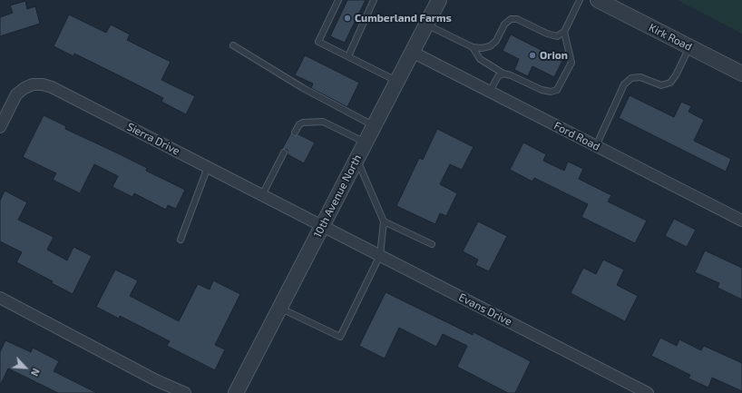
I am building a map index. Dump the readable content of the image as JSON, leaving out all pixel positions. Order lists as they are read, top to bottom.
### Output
{
  "streets": {
    "street": [
      "Kirk Road",
      "Ford Road",
      "Sierra Drive",
      "10th Avenue North",
      "Evans Drive"
    ]
  },
  "crossings": [
    ["Ford Road", "10th Avenue North"],
    ["Sierra Drive", "10th Avenue North"],
    ["Sierra Drive", "Evans Drive"],
    ["10th Avenue North", "Evans Drive"]
  ],
  "places": ["Cumberland Farms", "Orion"],
  "north": "bottom right"
}
